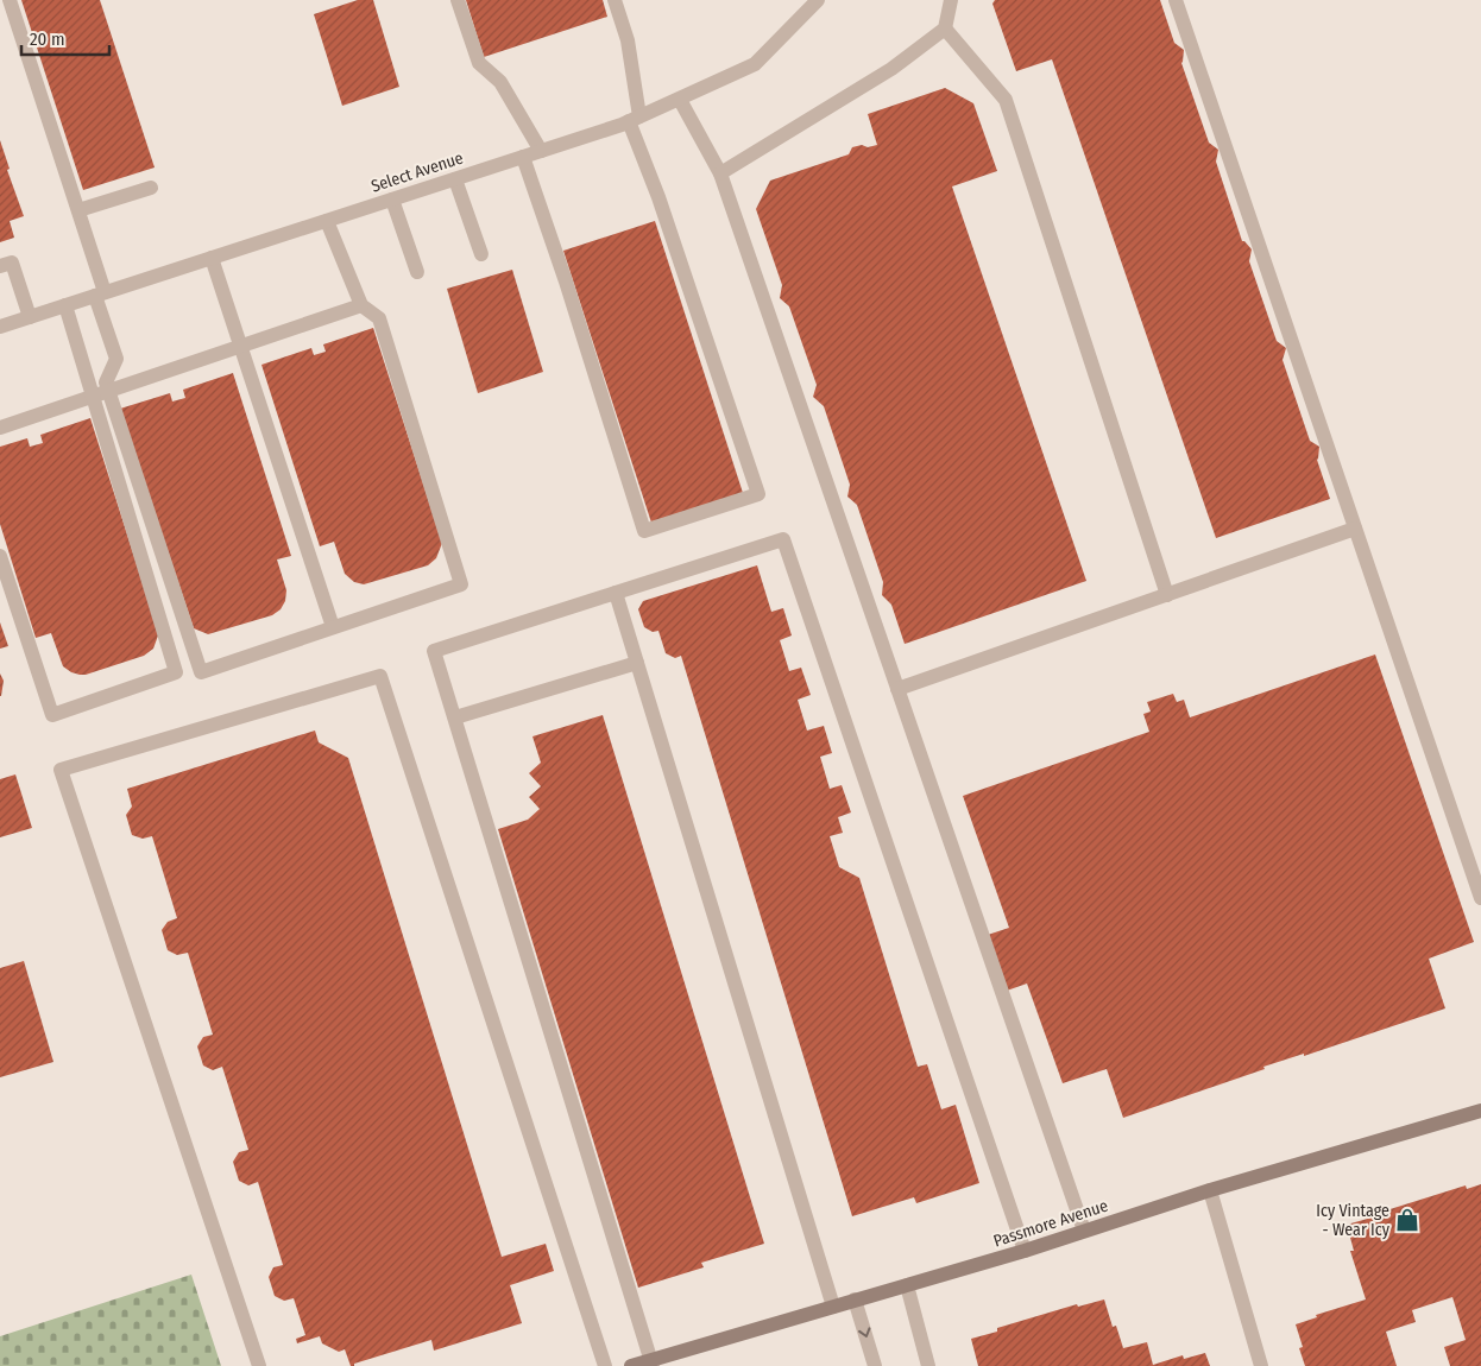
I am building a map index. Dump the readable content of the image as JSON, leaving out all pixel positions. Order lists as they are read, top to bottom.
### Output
{
  "streets": {
    "street": ["Select Avenue", "Passmore Avenue"]
  },
  "places": {
    "shop": ["Icy Vintage - Wear Icy"]
  },
  "scale_bar": "20 m"
}
